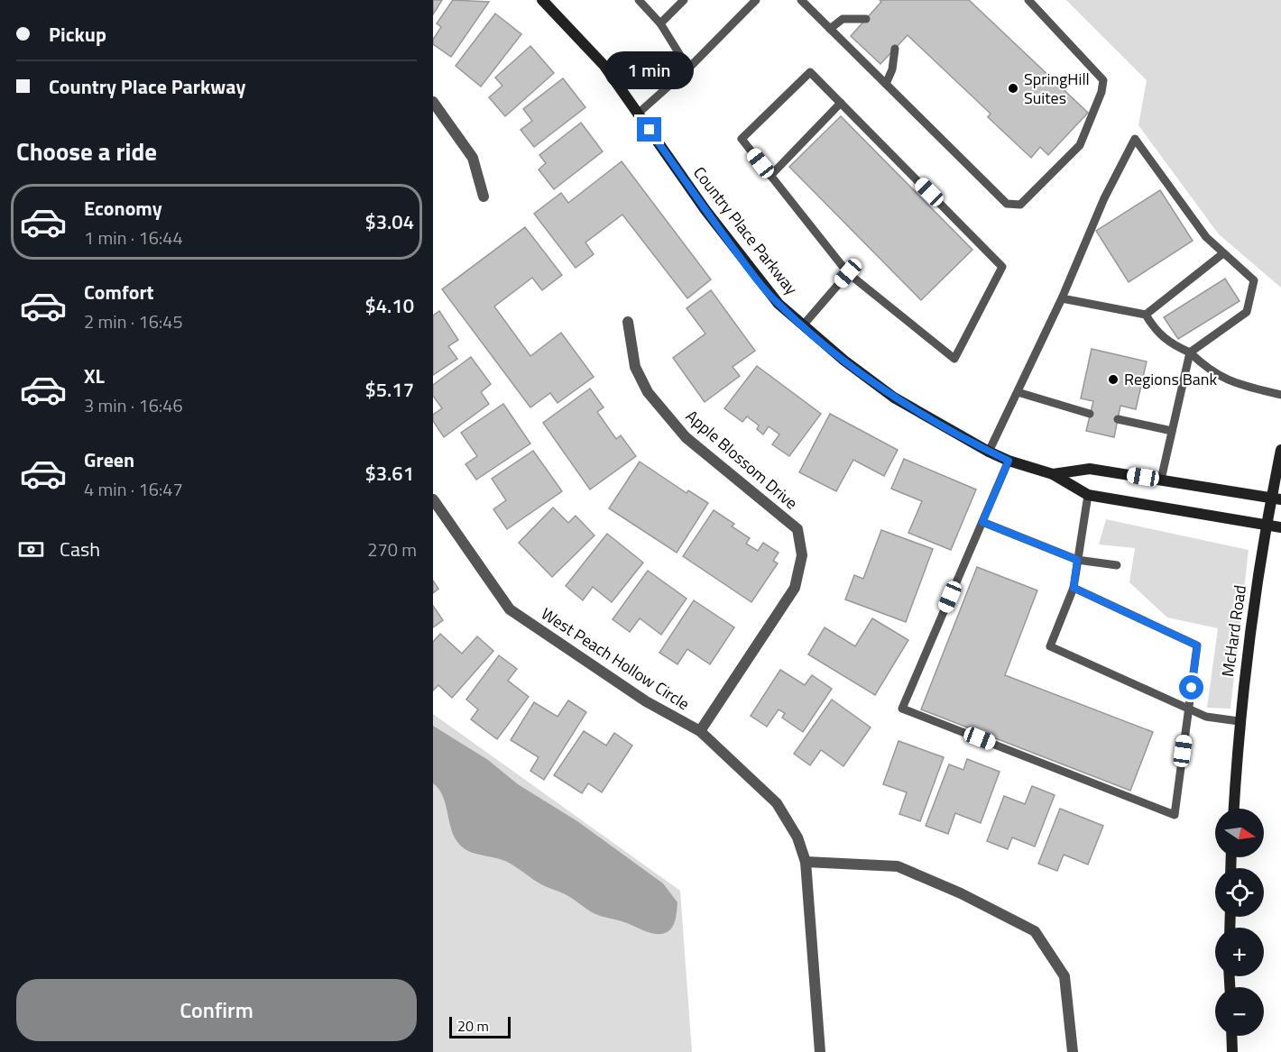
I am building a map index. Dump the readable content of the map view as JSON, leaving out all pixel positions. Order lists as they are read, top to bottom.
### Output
{
  "streets": {
    "street": [
      "Country Place Parkway",
      "Apple Blossom Drive",
      "McHard Road",
      "West Peach Hollow Circle"
    ]
  },
  "crossings": [
    ["Apple Blossom Drive", "West Peach Hollow Circle"]
  ],
  "places": ["SpringHill Suites", "Regions Bank"],
  "scale_bar": "20 m",
  "north": "right",
  "page": {
    "banner": ["Pickup", "Country Place Parkway"],
    "bubble": "1 min",
    "heading": "Choose a ride",
    "list": [
      {
        "name": "Economy",
        "note": "1 min · 16:44",
        "value": "$3.04"
      },
      {
        "name": "Comfort",
        "note": "2 min · 16:45",
        "value": "$4.10"
      },
      {
        "name": "XL",
        "note": "3 min · 16:46",
        "value": "$5.17"
      },
      {
        "name": "Green",
        "note": "4 min · 16:47",
        "value": "$3.61"
      }
    ],
    "pay": ["Cash", "270 m"],
    "map_buttons": ["+", "−"],
    "buttons": "Confirm",
    "scale": "20 m"
  }
}
